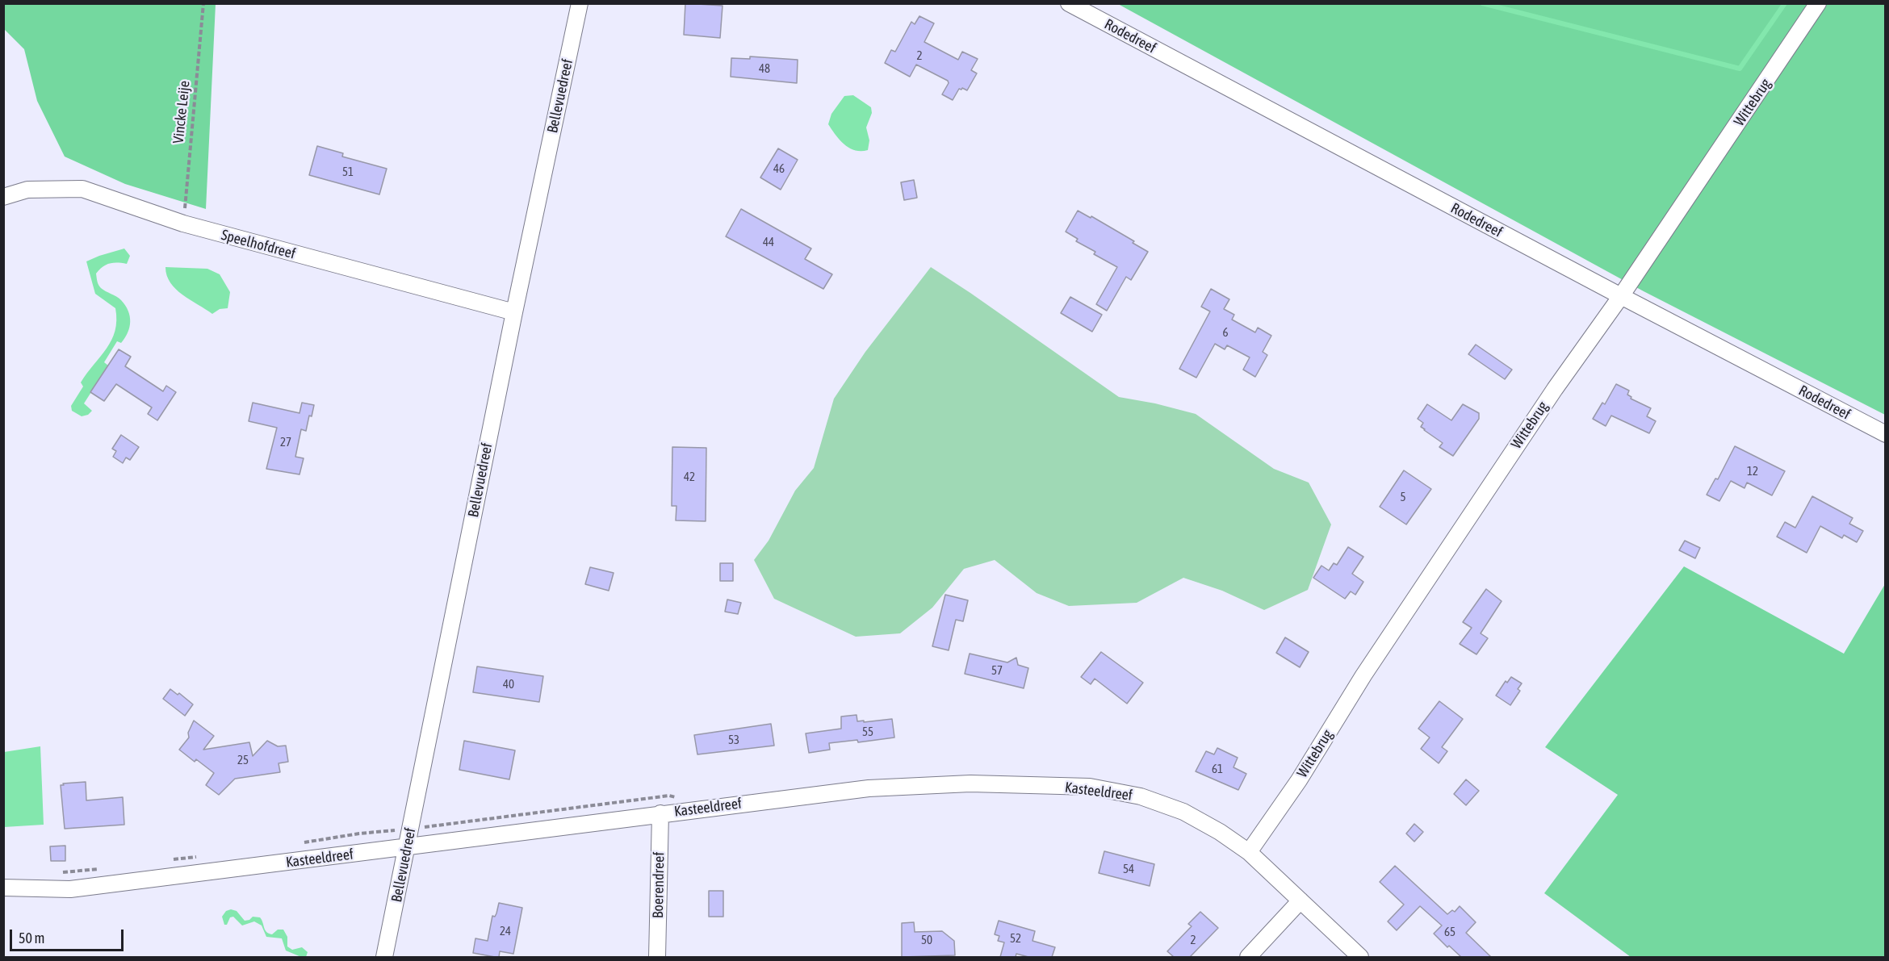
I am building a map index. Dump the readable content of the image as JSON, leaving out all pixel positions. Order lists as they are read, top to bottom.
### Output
{
  "streets": {
    "street": [
      "Rodedreef",
      "Bellevuedreef",
      "Wittebrug",
      "Speelhofdreef",
      "Kasteeldreef",
      "Boerendreef"
    ],
    "path": ["Vincke Leije"]
  },
  "crossings": [
    ["Rodedreef", "Wittebrug"],
    ["Bellevuedreef", "Speelhofdreef"],
    ["Bellevuedreef", "Kasteeldreef"],
    ["Wittebrug", "Kasteeldreef"],
    ["Vincke Leije", "Speelhofdreef"],
    ["Kasteeldreef", "Boerendreef"]
  ],
  "house_numbers": [
    "2",
    "48",
    "46",
    "51",
    "44",
    "6",
    "27",
    "12",
    "42",
    "5",
    "57",
    "40",
    "55",
    "53",
    "25",
    "61",
    "54",
    "24",
    "65",
    "52",
    "50",
    "2"
  ],
  "scale_bar": "50 m"
}
